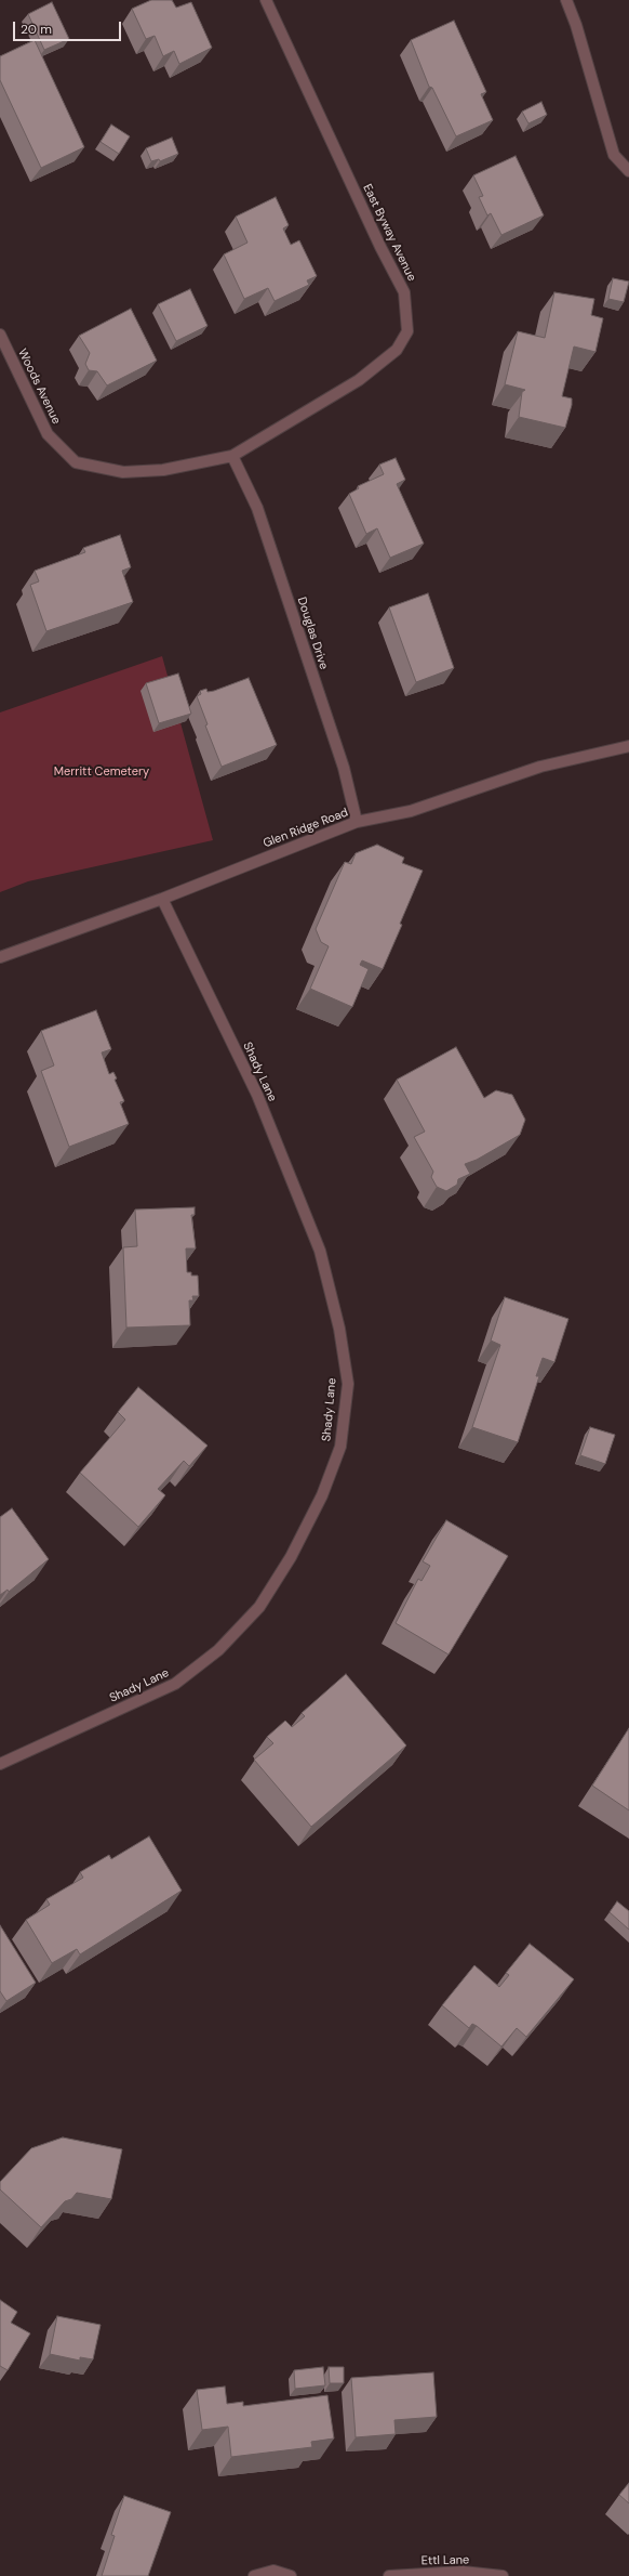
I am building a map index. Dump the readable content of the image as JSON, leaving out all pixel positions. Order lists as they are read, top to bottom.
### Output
{
  "streets": {
    "street": [
      "East Byway Avenue",
      "Woods Avenue",
      "Douglas Drive",
      "Glen Ridge Road",
      "Shady Lane",
      "Ettl Lane"
    ]
  },
  "crossings": [
    ["East Byway Avenue", "Woods Avenue"],
    ["East Byway Avenue", "Douglas Drive"],
    ["Woods Avenue", "Douglas Drive"],
    ["Douglas Drive", "Glen Ridge Road"],
    ["Glen Ridge Road", "Shady Lane"]
  ],
  "parks": ["Merritt Cemetery"],
  "scale_bar": "20 m"
}
